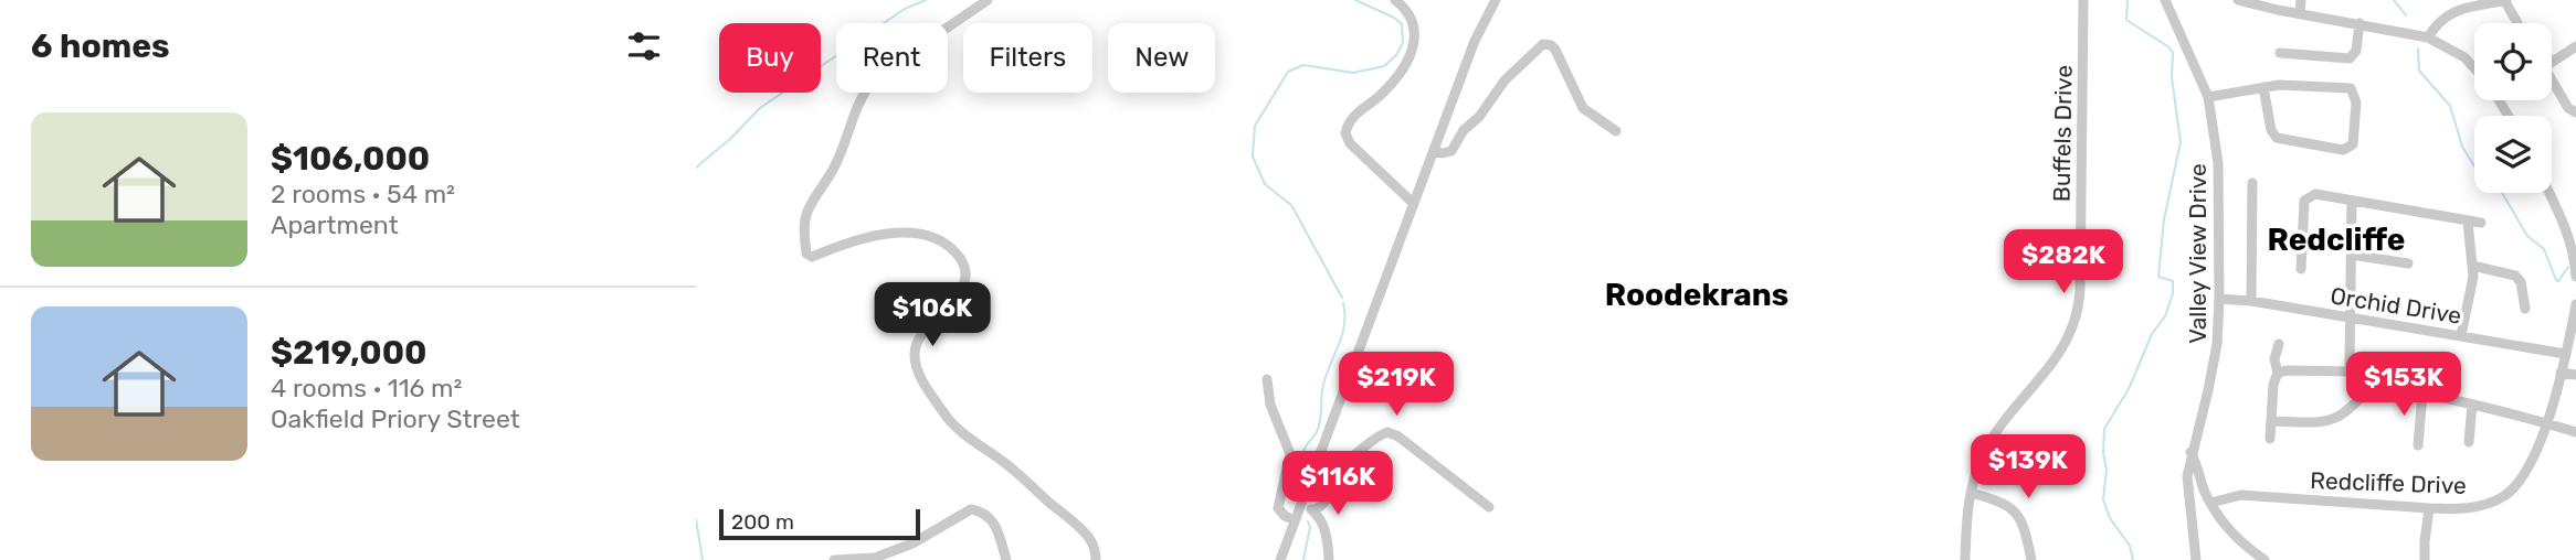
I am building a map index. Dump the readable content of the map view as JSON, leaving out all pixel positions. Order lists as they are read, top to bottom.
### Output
{
  "streets": {
    "street": [
      "Buffels Drive",
      "Valley View Drive",
      "Orchid Drive",
      "Redcliffe Drive"
    ]
  },
  "crossings": [
    ["Valley View Drive", "Orchid Drive"],
    ["Orchid Drive", "Redcliffe Drive"]
  ],
  "districts": ["Redcliffe", "Roodekrans"],
  "scale_bar": "200 m",
  "page": {
    "heading": "6 homes",
    "chip": [
      "Buy",
      "Rent",
      "Filters",
      "New"
    ],
    "list": [
      {
        "name": "$106,000",
        "note": "2 rooms · 54 m² · Apartment"
      },
      {
        "name": "$219,000",
        "note": "4 rooms · 116 m² · Oakfield Priory Street"
      }
    ],
    "price": [
      "$282K",
      "$106K",
      "$219K",
      "$153K",
      "$139K",
      "$116K"
    ],
    "scale": "200 m"
  }
}
